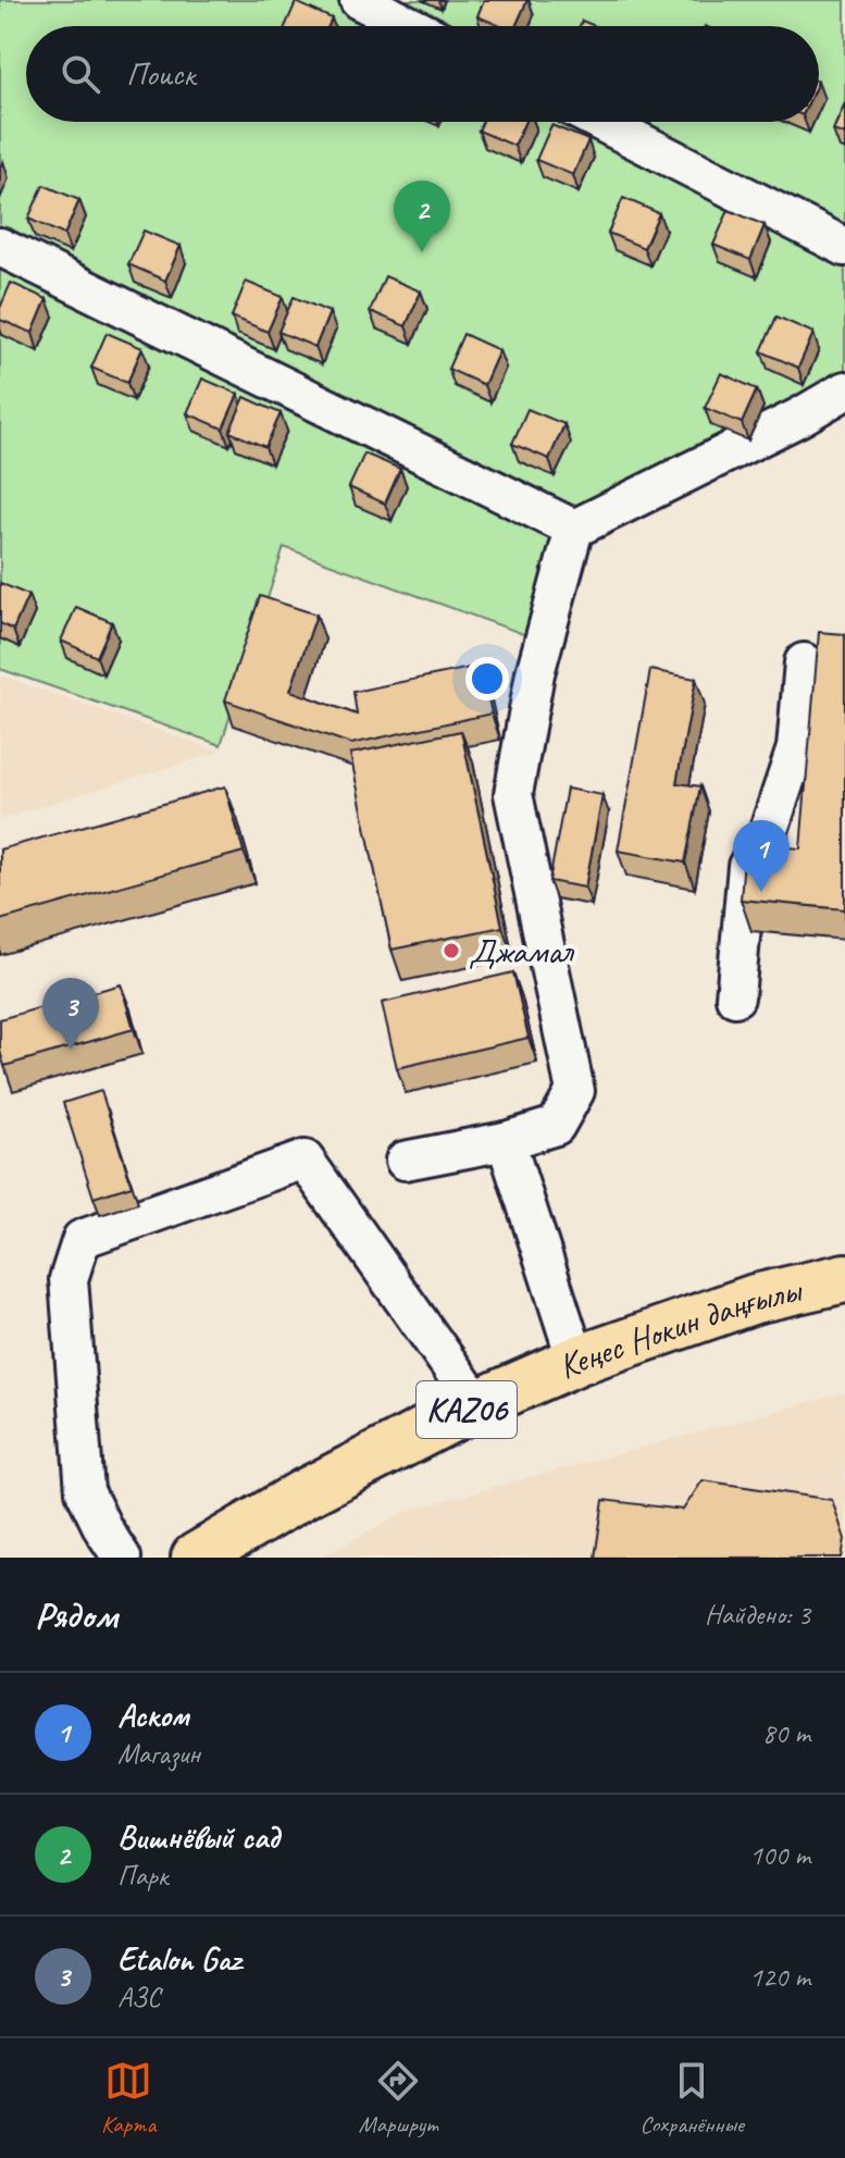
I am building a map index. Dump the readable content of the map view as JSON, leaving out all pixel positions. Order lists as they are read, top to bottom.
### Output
{
  "streets": {
    "highway": ["Кеңес Нокин даңғылы", "KАZ06"]
  },
  "places": ["Джамал"],
  "page": {
    "search": "Поиск",
    "pins": ["2", "1", "3"],
    "heading": ["Рядом", "Найдено: 3"],
    "list": [
      {
        "mark": "1",
        "name": "Аском",
        "note": "Магазин",
        "value": "80 m"
      },
      {
        "mark": "2",
        "name": "Вишнёвый сад",
        "note": "Парк",
        "value": "100 m"
      },
      {
        "mark": "3",
        "name": "Etalon Gaz",
        "note": "АЗС",
        "value": "120 m"
      }
    ],
    "nav": ["Карта", "Маршрут", "Сохранённые"]
  }
}
